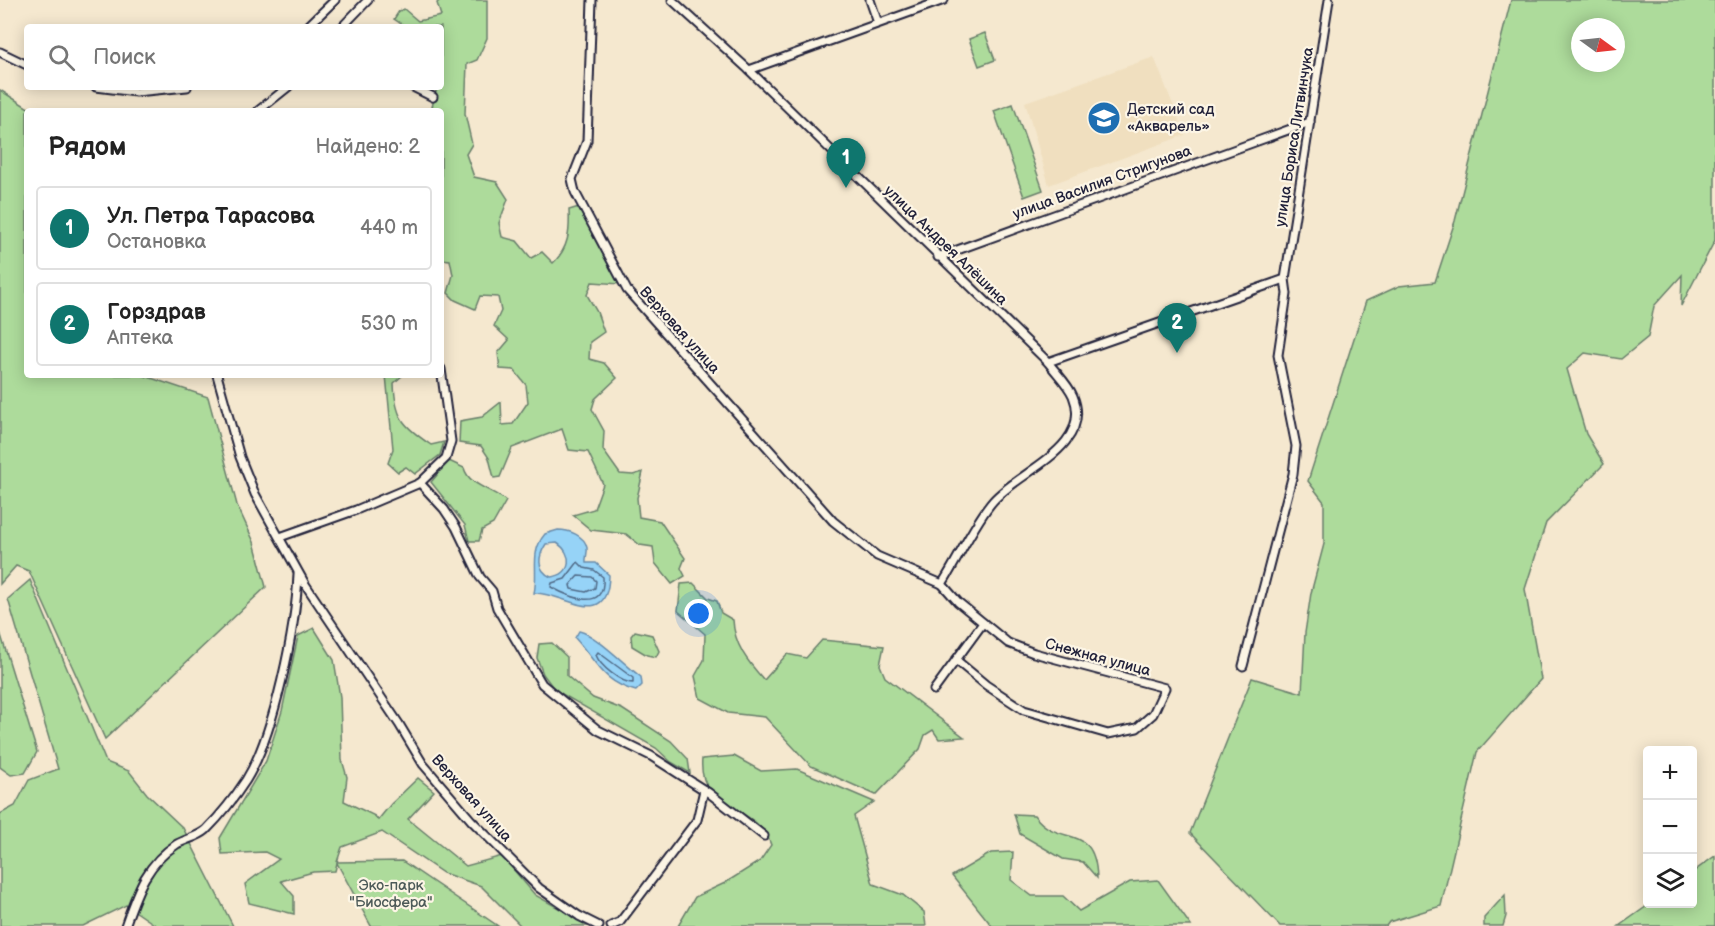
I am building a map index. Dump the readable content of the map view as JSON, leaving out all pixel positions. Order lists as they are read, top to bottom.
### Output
{
  "streets": {
    "street": [
      "улица Бориса Литвинчука",
      "улица Василия Стригунова",
      "улица Андрея Алёшина",
      "Верховая улица",
      "Снежная улица"
    ]
  },
  "crossings": [
    ["улица Бориса Литвинчука", "улица Василия Стригунова"],
    ["улица Василия Стригунова", "улица Андрея Алёшина"],
    ["улица Андрея Алёшина", "Верховая улица"],
    ["улица Андрея Алёшина", "Снежная улица"],
    ["Верховая улица", "Снежная улица"]
  ],
  "parks": ["Эко-парк \"Биосфера\""],
  "places": {
    "school or university": ["Детский сад «Акварель»"]
  },
  "north": "right",
  "page": {
    "search": "Поиск",
    "heading": ["Рядом", "Найдено: 2"],
    "pins": ["1", "2"],
    "list": [
      {
        "mark": "1",
        "name": "Ул. Петра Тарасова",
        "note": "Остановка",
        "value": "440 m"
      },
      {
        "mark": "2",
        "name": "Горздрав",
        "note": "Аптека",
        "value": "530 m"
      }
    ],
    "map_buttons": ["+", "−"]
  }
}
